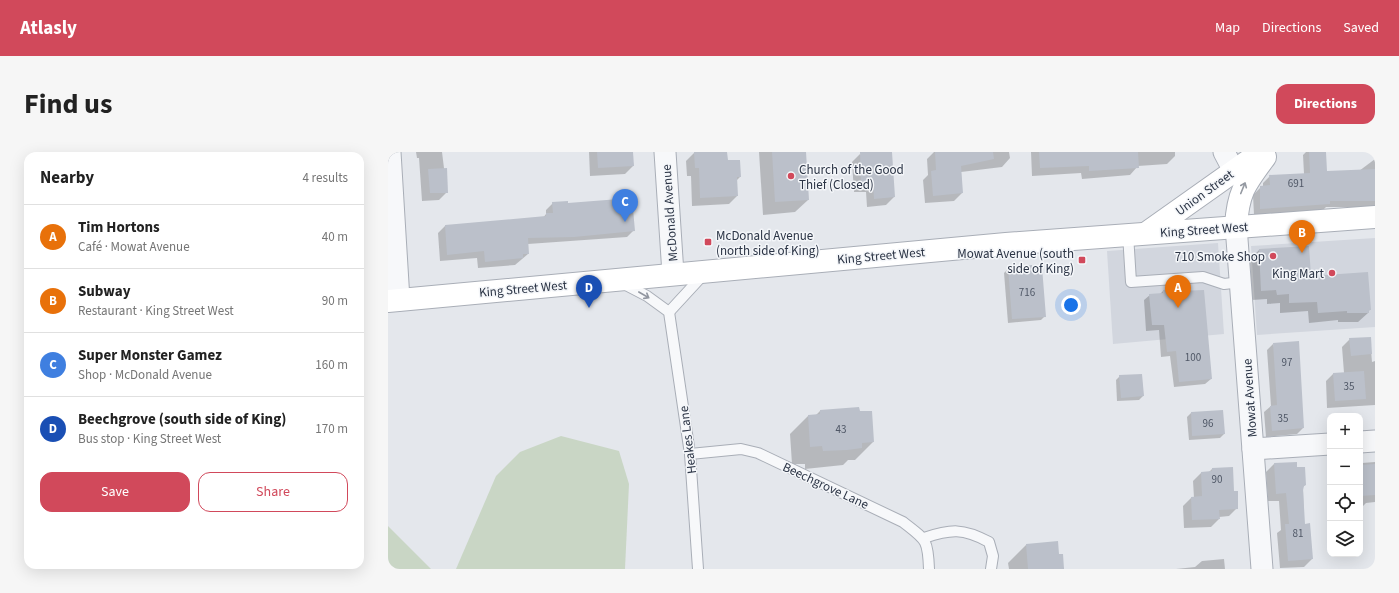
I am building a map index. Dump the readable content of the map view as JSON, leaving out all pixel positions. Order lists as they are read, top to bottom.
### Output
{
  "streets": {
    "main road": ["Union Street", "King Street West"],
    "street": ["McDonald Avenue", "Mowat Avenue"],
    "lane": ["Heakes Lane", "Beechgrove Lane"]
  },
  "crossings": [
    ["Union Street", "King Street West"],
    ["Union Street", "Mowat Avenue"],
    ["McDonald Avenue", "King Street West"],
    ["King Street West", "Mowat Avenue"],
    ["Heakes Lane", "Beechgrove Lane"]
  ],
  "places": {
    "other": ["Church of the Good Thief (Closed)", "710 Smoke Shop", "King Mart"],
    "transit": ["McDonald Avenue (north side of King)", "Mowat Avenue (south side of King)"]
  },
  "house_numbers": [
    "691",
    "716",
    "100",
    "97",
    "35",
    "35",
    "96",
    "43",
    "90",
    "81"
  ],
  "page": {
    "header": "Atlasly",
    "nav": ["Map", "Directions", "Saved"],
    "title": "Find us",
    "buttons": [
      "Directions",
      ["Save", "Share"]
    ],
    "heading": ["Nearby", "4 results"],
    "pins": [
      "C",
      "B",
      "A",
      "D"
    ],
    "list": [
      {
        "mark": "A",
        "name": "Tim Hortons",
        "note": "Café · Mowat Avenue",
        "value": "40 m"
      },
      {
        "mark": "B",
        "name": "Subway",
        "note": "Restaurant · King Street West",
        "value": "90 m"
      },
      {
        "mark": "C",
        "name": "Super Monster Gamez",
        "note": "Shop · McDonald Avenue",
        "value": "160 m"
      },
      {
        "mark": "D",
        "name": "Beechgrove (south side of King)",
        "note": "Bus stop · King Street West",
        "value": "170 m"
      }
    ],
    "map_buttons": ["+", "−"]
  }
}
